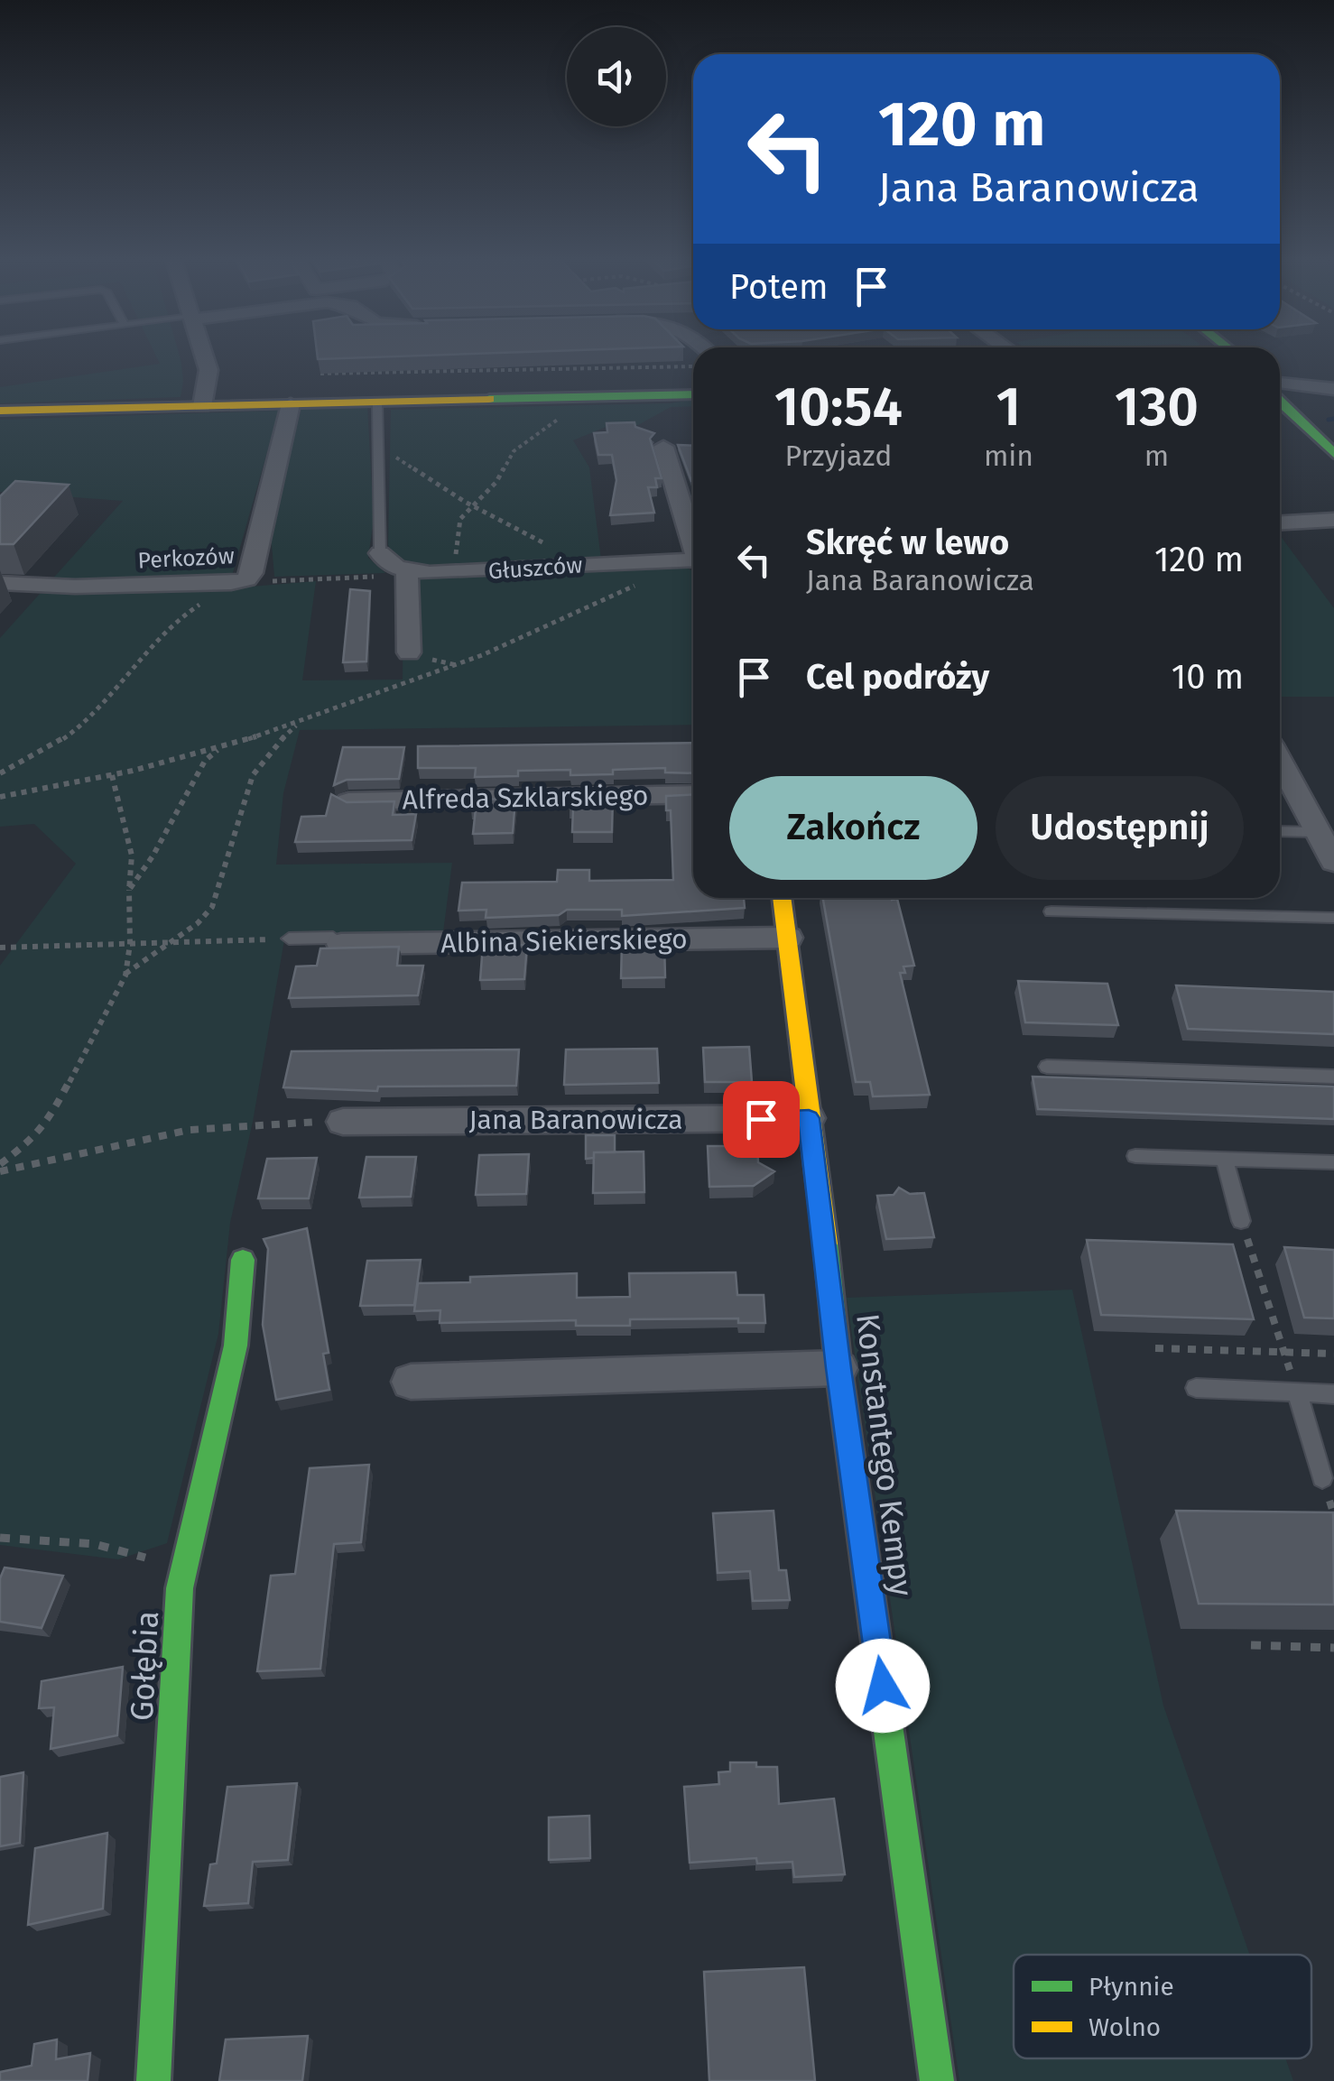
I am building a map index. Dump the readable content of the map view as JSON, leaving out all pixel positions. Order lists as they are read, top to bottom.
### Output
{
  "streets": {
    "street": [
      "Perkozów",
      "Głuszców",
      "Alfreda Szklarskiego",
      "Albina Siekierskiego",
      "Jana Baranowicza",
      "Konstantego Kempy",
      "Gołębia"
    ]
  },
  "crossings": [
    ["Albina Siekierskiego", "Konstantego Kempy"],
    ["Jana Baranowicza", "Konstantego Kempy"]
  ],
  "legend": ["Płynnie", "Wolno"],
  "page": {
    "turn": ["120 m", "Jana Baranowicza"],
    "then": "Potem",
    "eta": [
      "10:54",
      "Przyjazd",
      "1",
      "min",
      "130",
      "m"
    ],
    "list": [
      {
        "name": "Skręć w lewo",
        "note": "Jana Baranowicza",
        "value": "120 m"
      },
      {
        "name": "Cel podróży",
        "value": "10 m"
      }
    ],
    "buttons": ["Zakończ", "Udostępnij"]
  }
}
